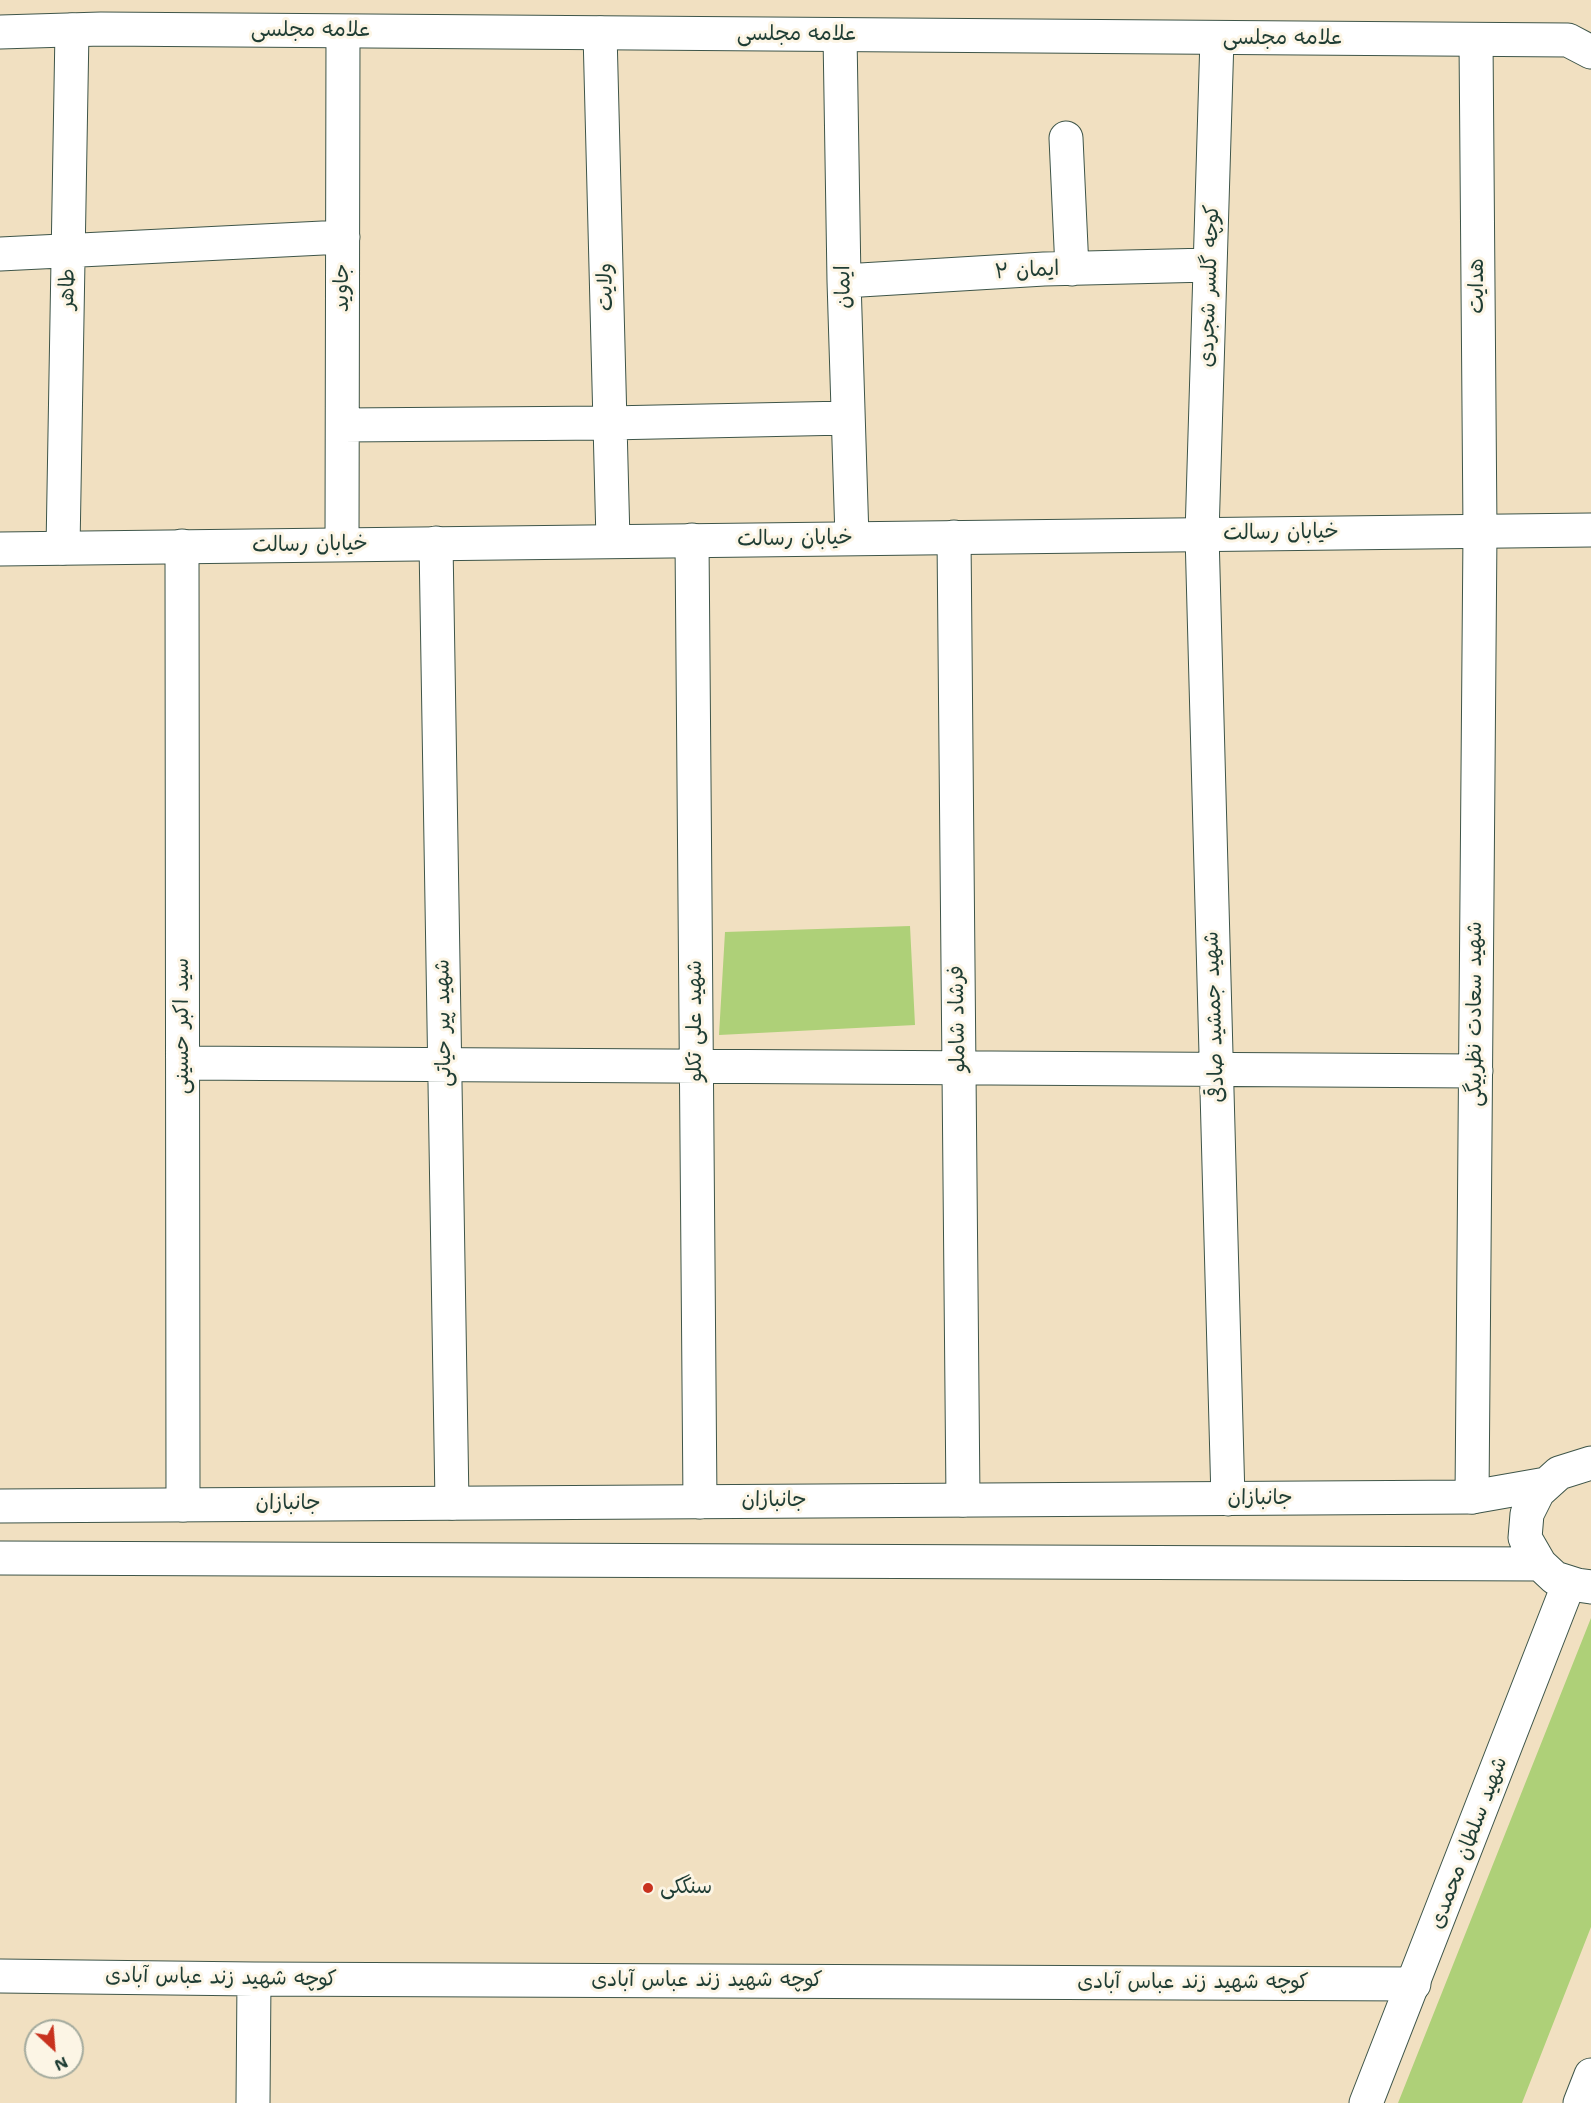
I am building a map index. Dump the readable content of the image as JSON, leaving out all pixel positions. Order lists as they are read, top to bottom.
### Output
{
  "streets": {
    "street": [
      "علامه مجلسی",
      "ایمان ۲",
      "کوچه گلسر شجردی",
      "هدایت",
      "ولایت",
      "ایمان",
      "جاوید",
      "طاهر",
      "خیابان رسالت",
      "شهید سعادت نظربیگی",
      "شهید جمشید صادقی",
      "فرشاد شاملو",
      "شهید علی تکلو",
      "شهید پیر حیاتی",
      "سید اکبر حسینی",
      "جانبازان",
      "شهید سلطان محمدی",
      "کوچه شهید زند عباس آبادی"
    ]
  },
  "crossings": [
    ["علامه مجلسی", "کوچه گلسر شجردی"],
    ["علامه مجلسی", "هدایت"],
    ["علامه مجلسی", "ولایت"],
    ["علامه مجلسی", "ایمان"],
    ["علامه مجلسی", "جاوید"],
    ["علامه مجلسی", "طاهر"],
    ["ایمان ۲", "کوچه گلسر شجردی"],
    ["ایمان ۲", "ایمان"],
    ["کوچه گلسر شجردی", "خیابان رسالت"],
    ["کوچه گلسر شجردی", "شهید جمشید صادقی"],
    ["هدایت", "خیابان رسالت"],
    ["هدایت", "شهید سعادت نظربیگی"],
    ["ولایت", "خیابان رسالت"],
    ["ایمان", "خیابان رسالت"],
    ["جاوید", "خیابان رسالت"],
    ["طاهر", "خیابان رسالت"],
    ["خیابان رسالت", "شهید سعادت نظربیگی"],
    ["خیابان رسالت", "شهید جمشید صادقی"],
    ["خیابان رسالت", "فرشاد شاملو"],
    ["خیابان رسالت", "شهید علی تکلو"],
    ["خیابان رسالت", "شهید پیر حیاتی"],
    ["خیابان رسالت", "سید اکبر حسینی"],
    ["شهید سعادت نظربیگی", "جانبازان"],
    ["شهید جمشید صادقی", "جانبازان"],
    ["فرشاد شاملو", "جانبازان"],
    ["شهید علی تکلو", "جانبازان"],
    ["شهید پیر حیاتی", "جانبازان"],
    ["سید اکبر حسینی", "جانبازان"],
    ["شهید سلطان محمدی", "کوچه شهید زند عباس آبادی"]
  ],
  "places": ["سنگکی"],
  "north": "bottom right"
}
